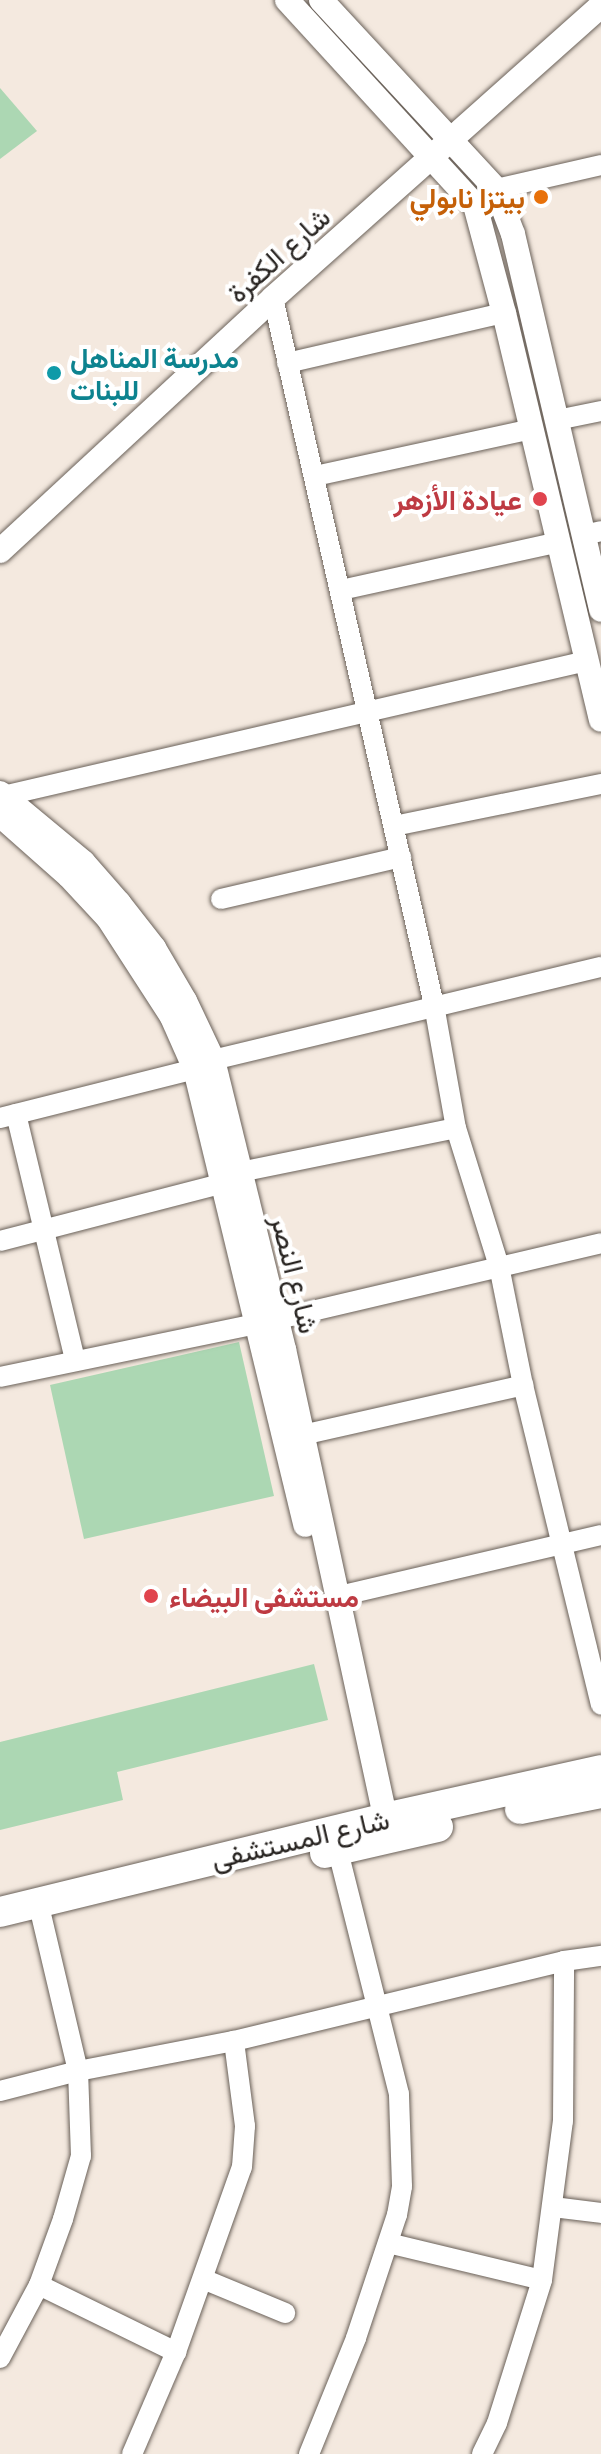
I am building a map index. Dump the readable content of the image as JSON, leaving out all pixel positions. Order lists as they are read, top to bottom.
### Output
{
  "streets": {
    "main road": ["شارع المستشفى"],
    "street": ["شارع الكفرة", "شارع النصر"]
  },
  "crossings": [
    ["شارع النصر", "شارع المستشفى"]
  ],
  "places": [
    "بيتزا نابولي",
    "مدرسة المناهل للبنات",
    "عيادة الأزهر",
    "مستشفى البيضاء"
  ]
}
